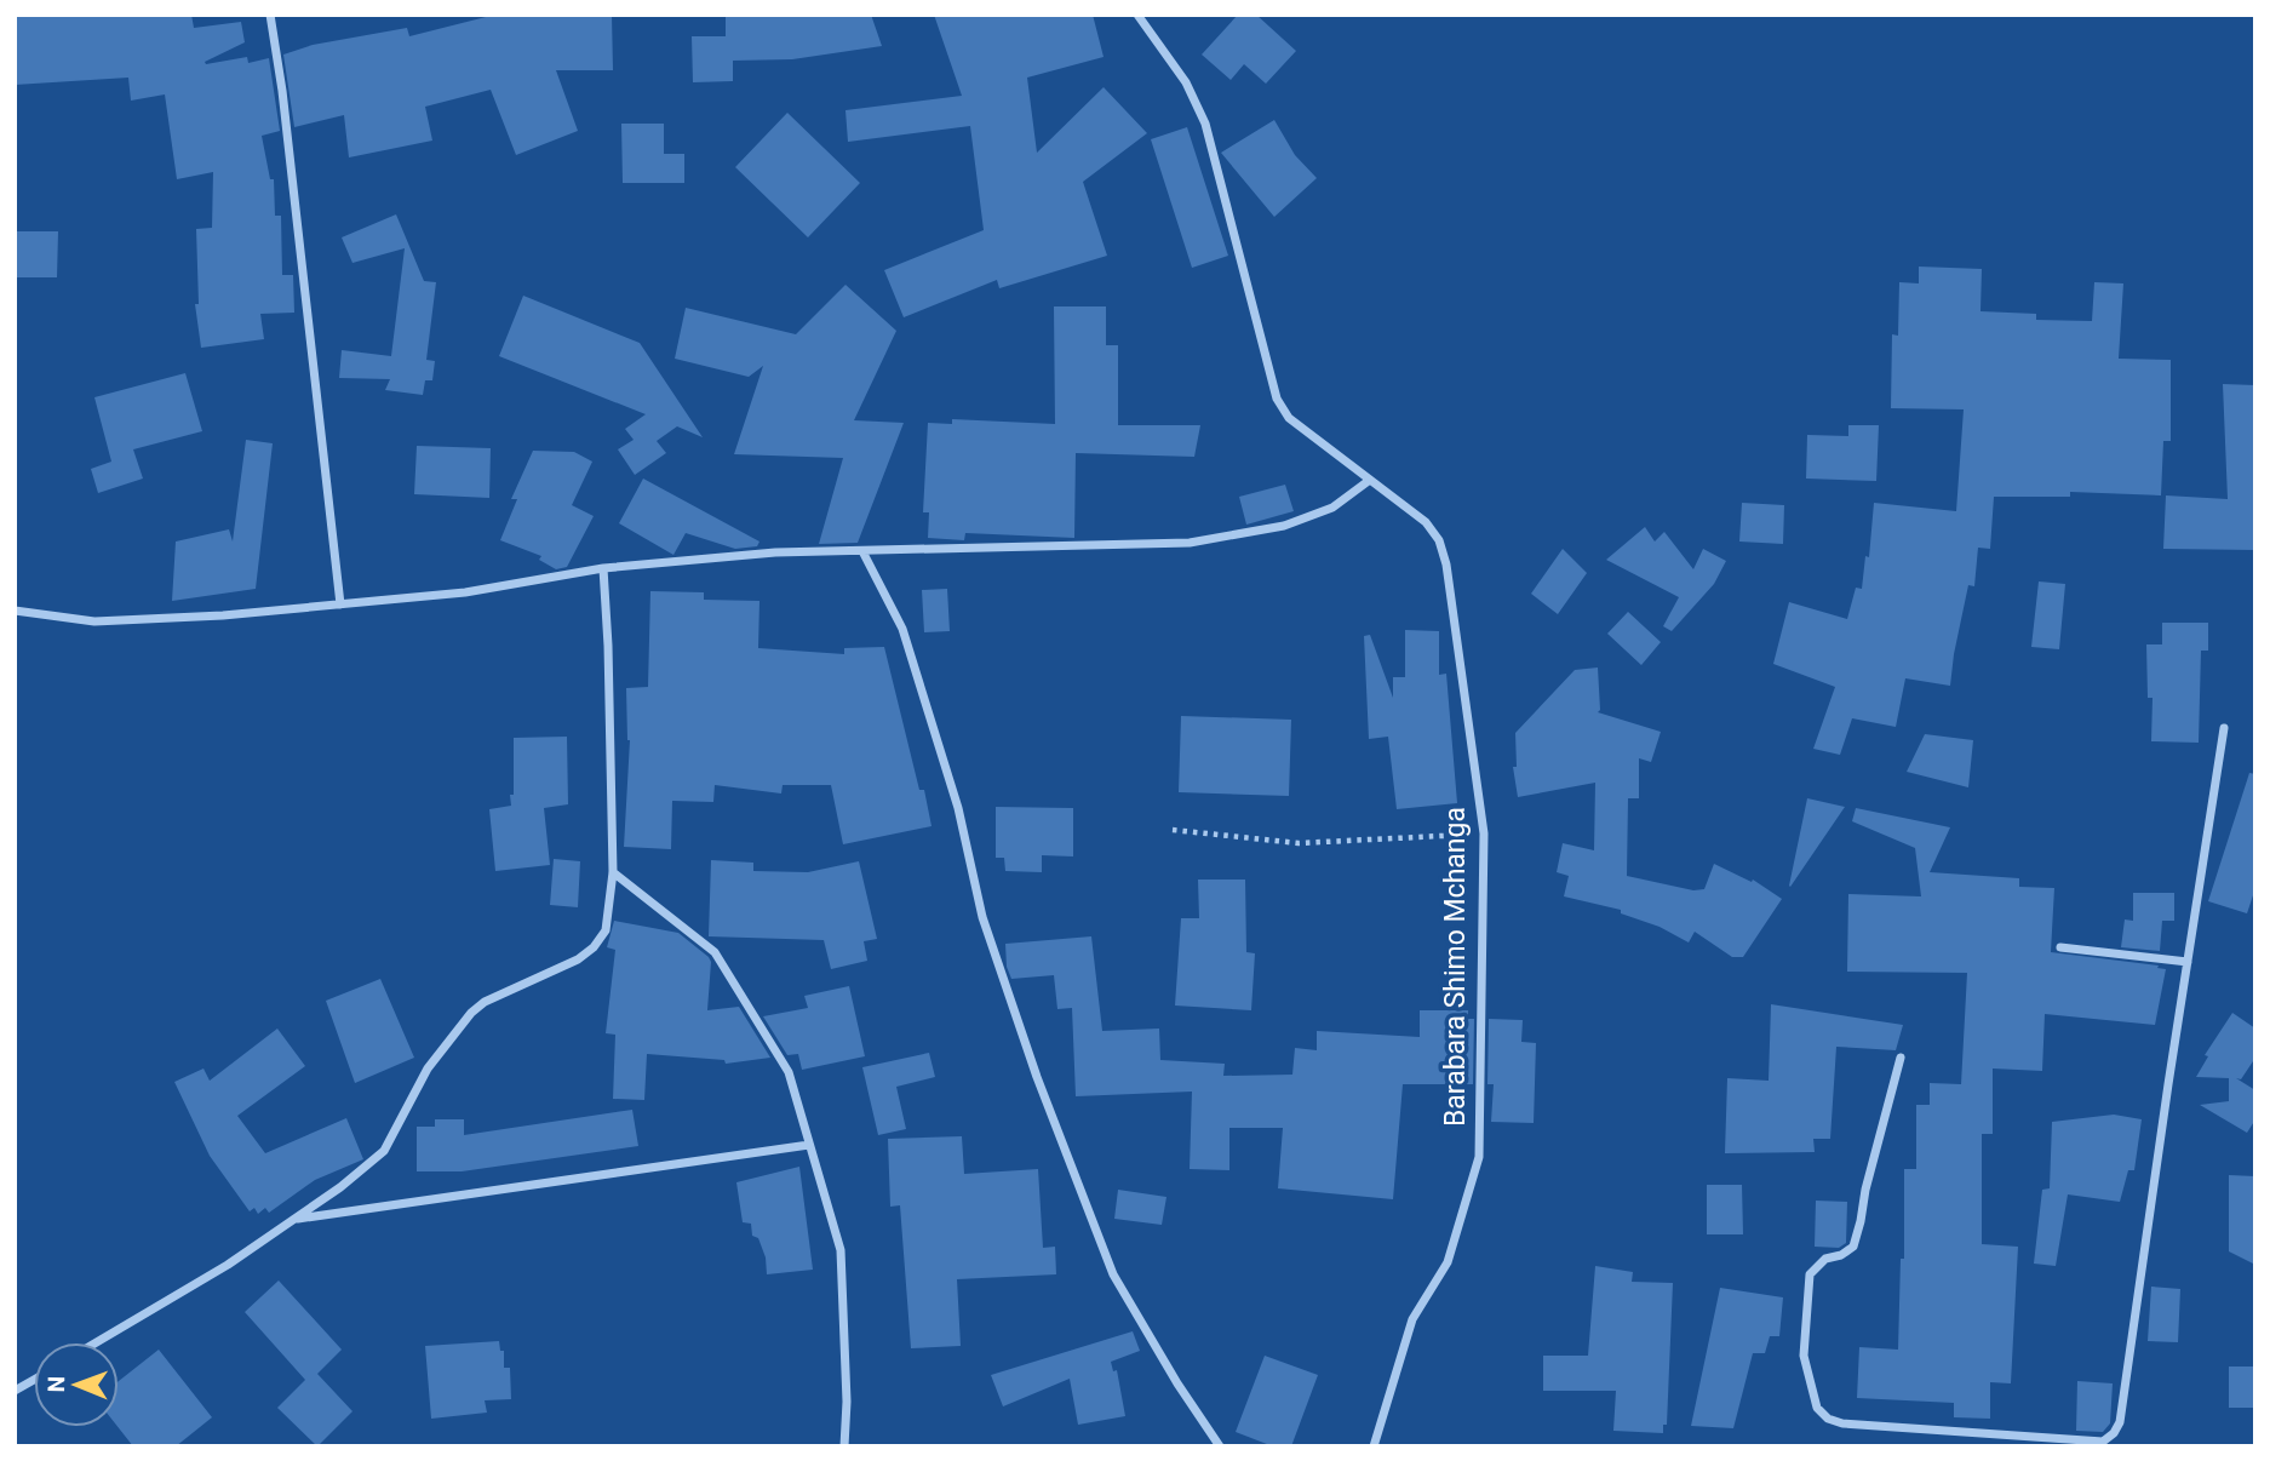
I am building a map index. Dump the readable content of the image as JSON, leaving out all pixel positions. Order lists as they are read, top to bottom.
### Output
{
  "streets": {
    "street": ["Barabara Shimo Mchanga"]
  },
  "north": "left"
}
